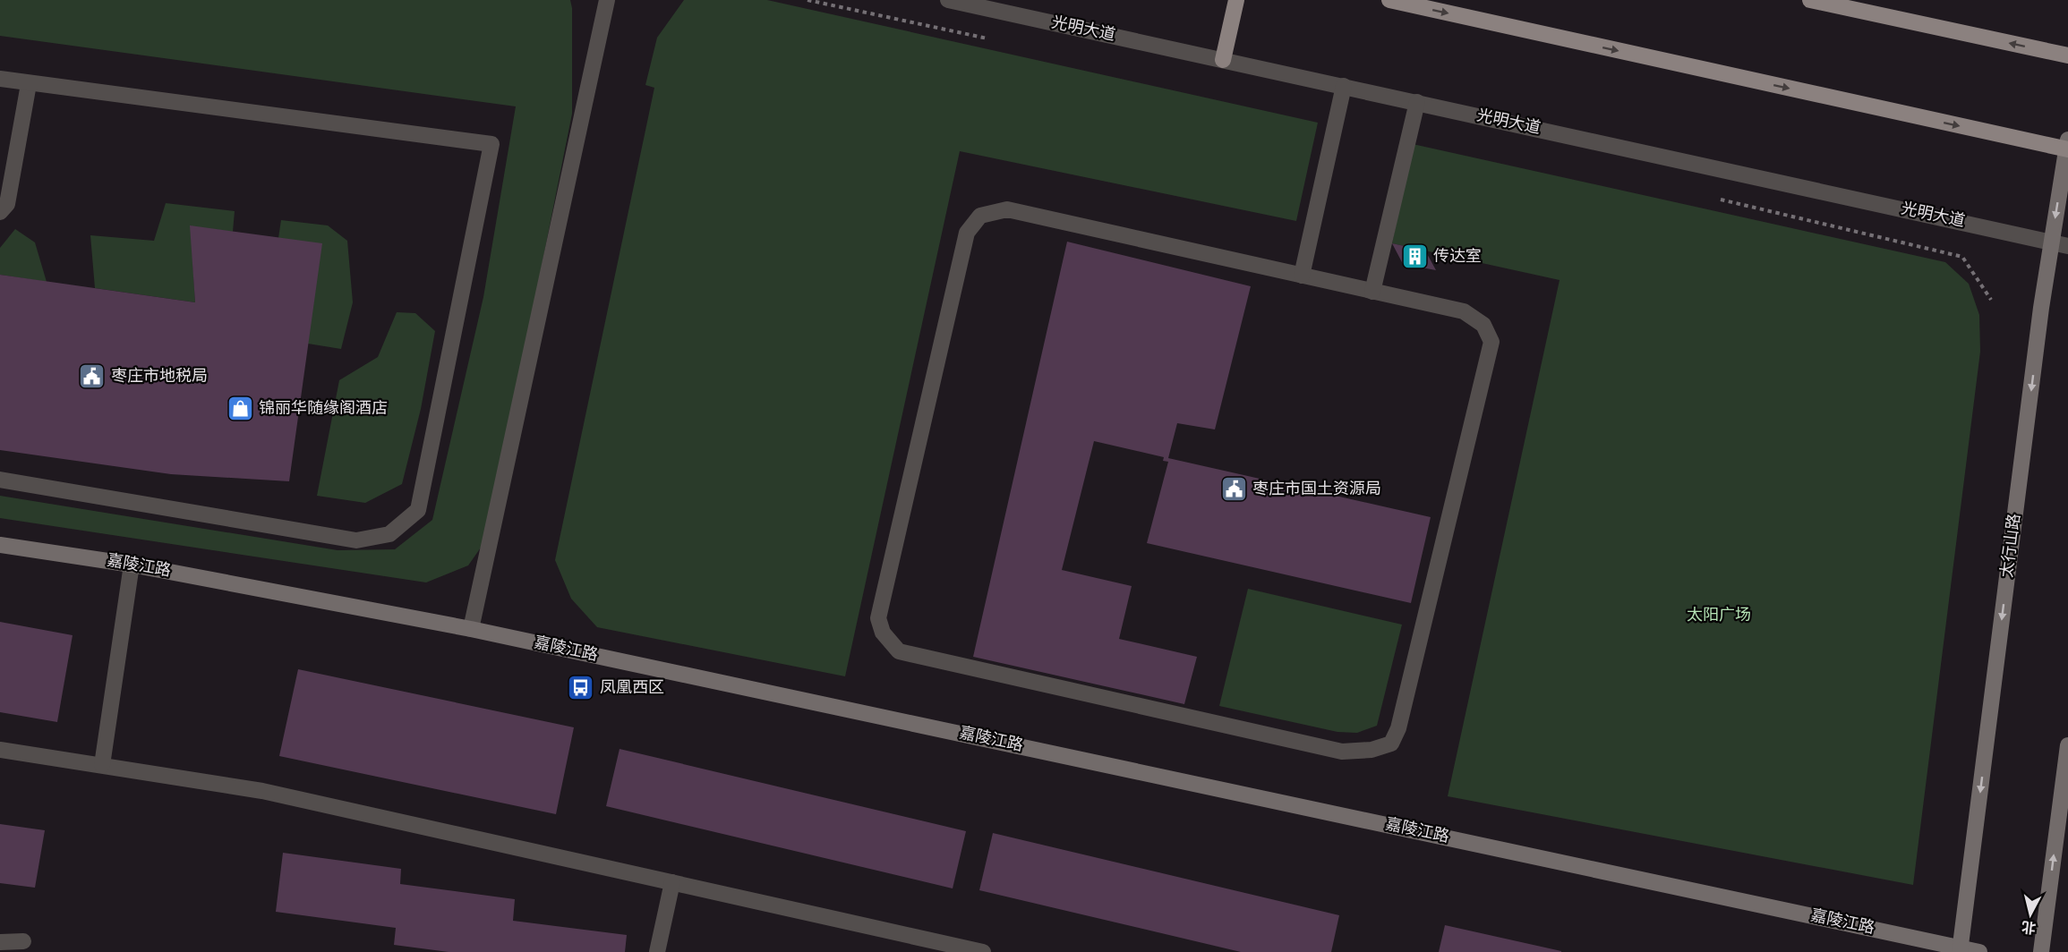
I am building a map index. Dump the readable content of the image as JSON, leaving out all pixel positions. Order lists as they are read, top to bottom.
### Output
{
  "streets": {
    "street": ["光明大道", "太行山路", "嘉陵江路"]
  },
  "crossings": [
    ["光明大道", "太行山路"],
    ["太行山路", "嘉陵江路"]
  ],
  "one_way": ["太行山路"],
  "parks": ["太阳广场"],
  "places": {
    "building": ["传达室"],
    "public building": ["枣庄市地税局", "枣庄市国土资源局"],
    "shop": ["锦丽华随缘阁酒店"],
    "bus stop": ["凤凰西区"]
  },
  "north": "bottom"
}
